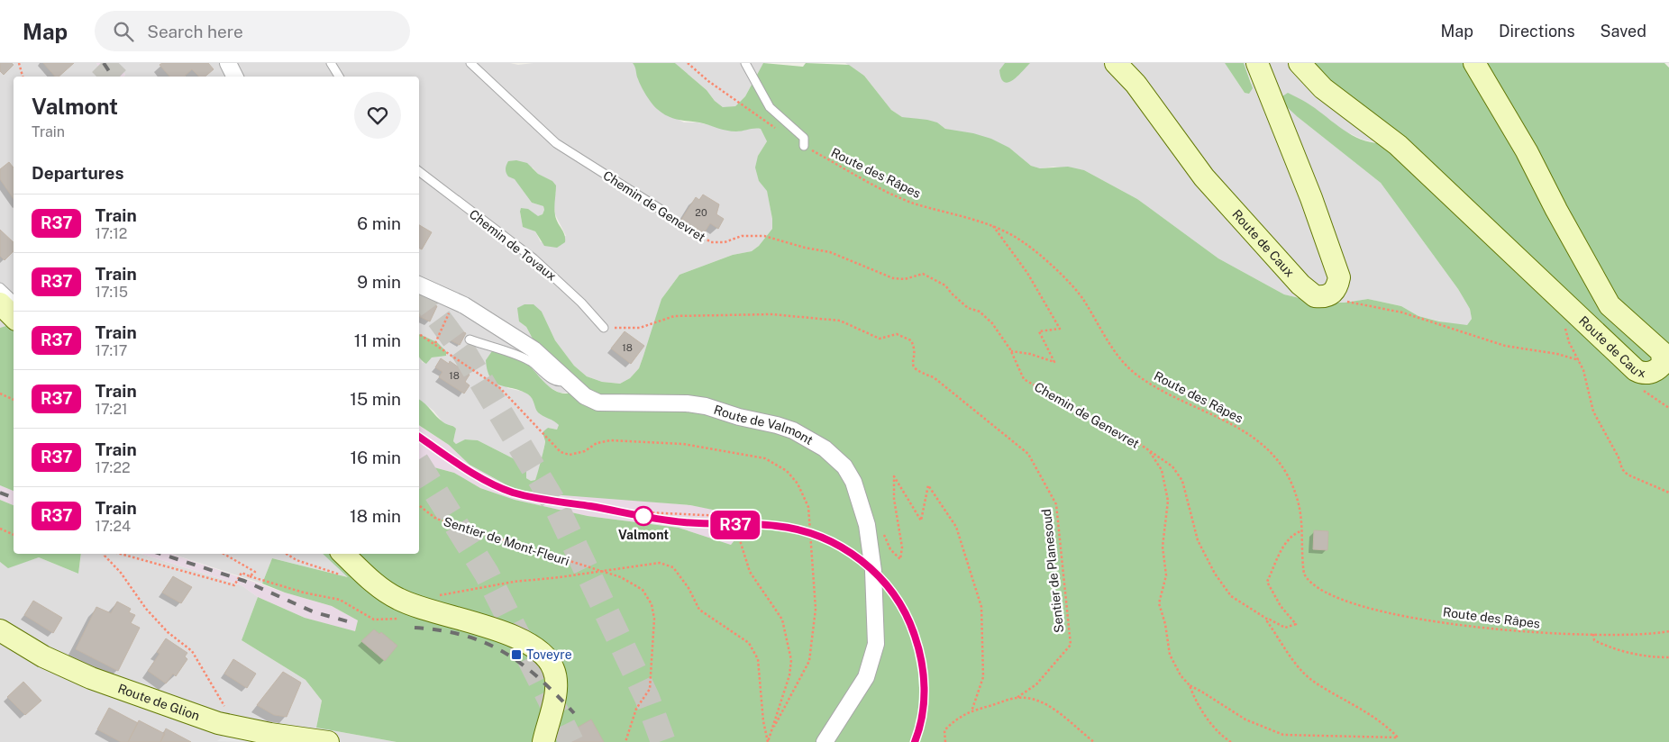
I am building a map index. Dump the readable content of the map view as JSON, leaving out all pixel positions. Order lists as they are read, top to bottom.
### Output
{
  "streets": {
    "street": ["Route de Caux", "Route de Valmont", "Route de Glion"],
    "lane": ["Chemin de Genevret", "Chemin de Tovaux"],
    "path": ["Route des Râpes", "Sentier de Mont-Fleuri", "Sentier de Planesoud"]
  },
  "crossings": [
    ["Chemin de Tovaux", "Sentier de Planesoud"]
  ],
  "places": {
    "other": ["Valmont"],
    "transit": ["Toveyre"]
  },
  "house_numbers": ["20", "18", "18"],
  "page": {
    "header": "Map",
    "search": "Search here",
    "nav": ["Map", "Directions", "Saved"],
    "on_map": "R37",
    "heading": [
      ["Valmont", "Train"],
      "Departures"
    ],
    "list": [
      {
        "mark": "R37",
        "name": "Train",
        "note": "17:12",
        "value": "6 min"
      },
      {
        "mark": "R37",
        "name": "Train",
        "note": "17:15",
        "value": "9 min"
      },
      {
        "mark": "R37",
        "name": "Train",
        "note": "17:17",
        "value": "11 min"
      },
      {
        "mark": "R37",
        "name": "Train",
        "note": "17:21",
        "value": "15 min"
      },
      {
        "mark": "R37",
        "name": "Train",
        "note": "17:22",
        "value": "16 min"
      },
      {
        "mark": "R37",
        "name": "Train",
        "note": "17:24",
        "value": "18 min"
      }
    ]
  }
}
